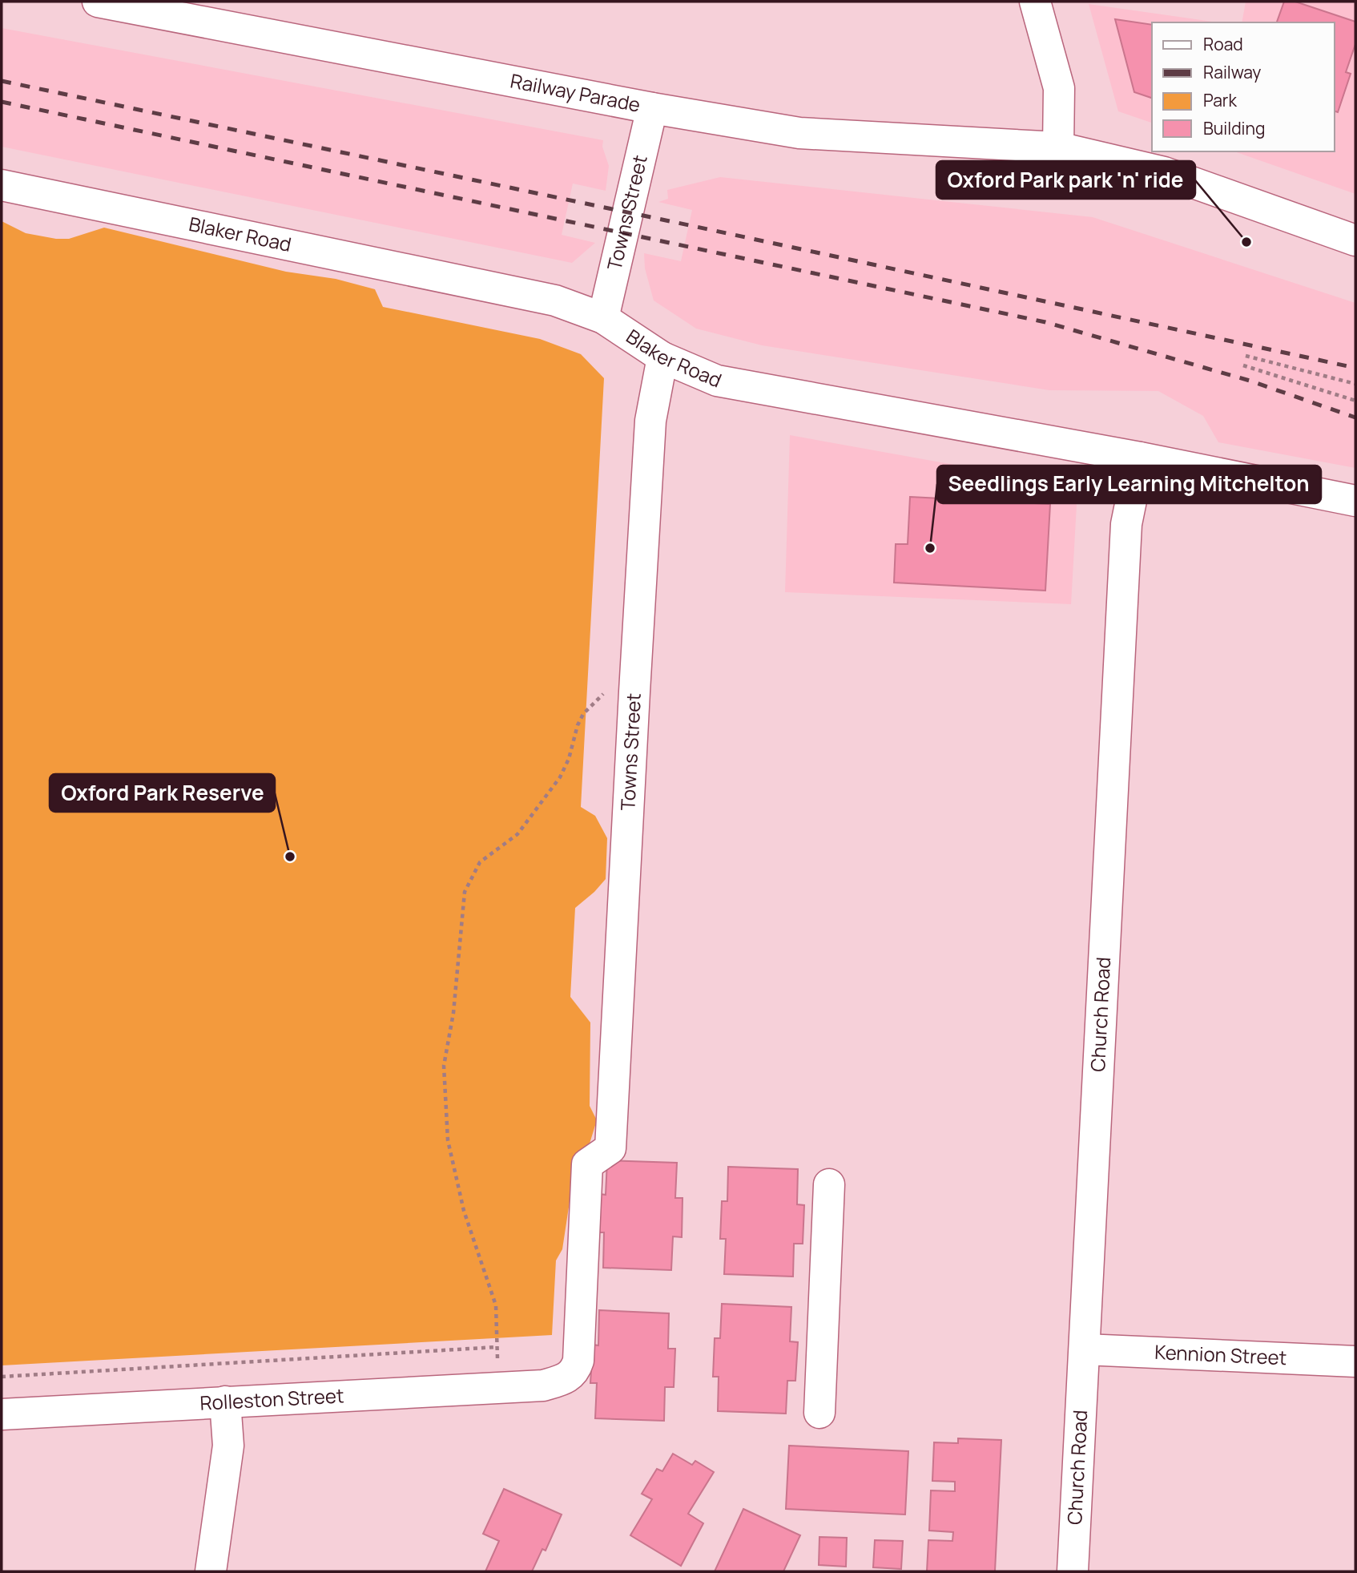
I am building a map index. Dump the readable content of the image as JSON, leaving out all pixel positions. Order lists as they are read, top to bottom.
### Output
{
  "streets": {
    "street": [
      "Railway Parade",
      "Towns Street",
      "Blaker Road",
      "Church Road",
      "Kennion Street",
      "Rolleston Street"
    ]
  },
  "crossings": [
    ["Railway Parade", "Towns Street"],
    ["Towns Street", "Blaker Road"],
    ["Towns Street", "Rolleston Street"],
    ["Blaker Road", "Church Road"],
    ["Church Road", "Kennion Street"]
  ],
  "places": ["Oxford Park park 'n' ride", "Seedlings Early Learning Mitchelton", "Oxford Park Reserve"],
  "legend": [
    "Road",
    "Railway",
    "Park",
    "Building"
  ]
}
